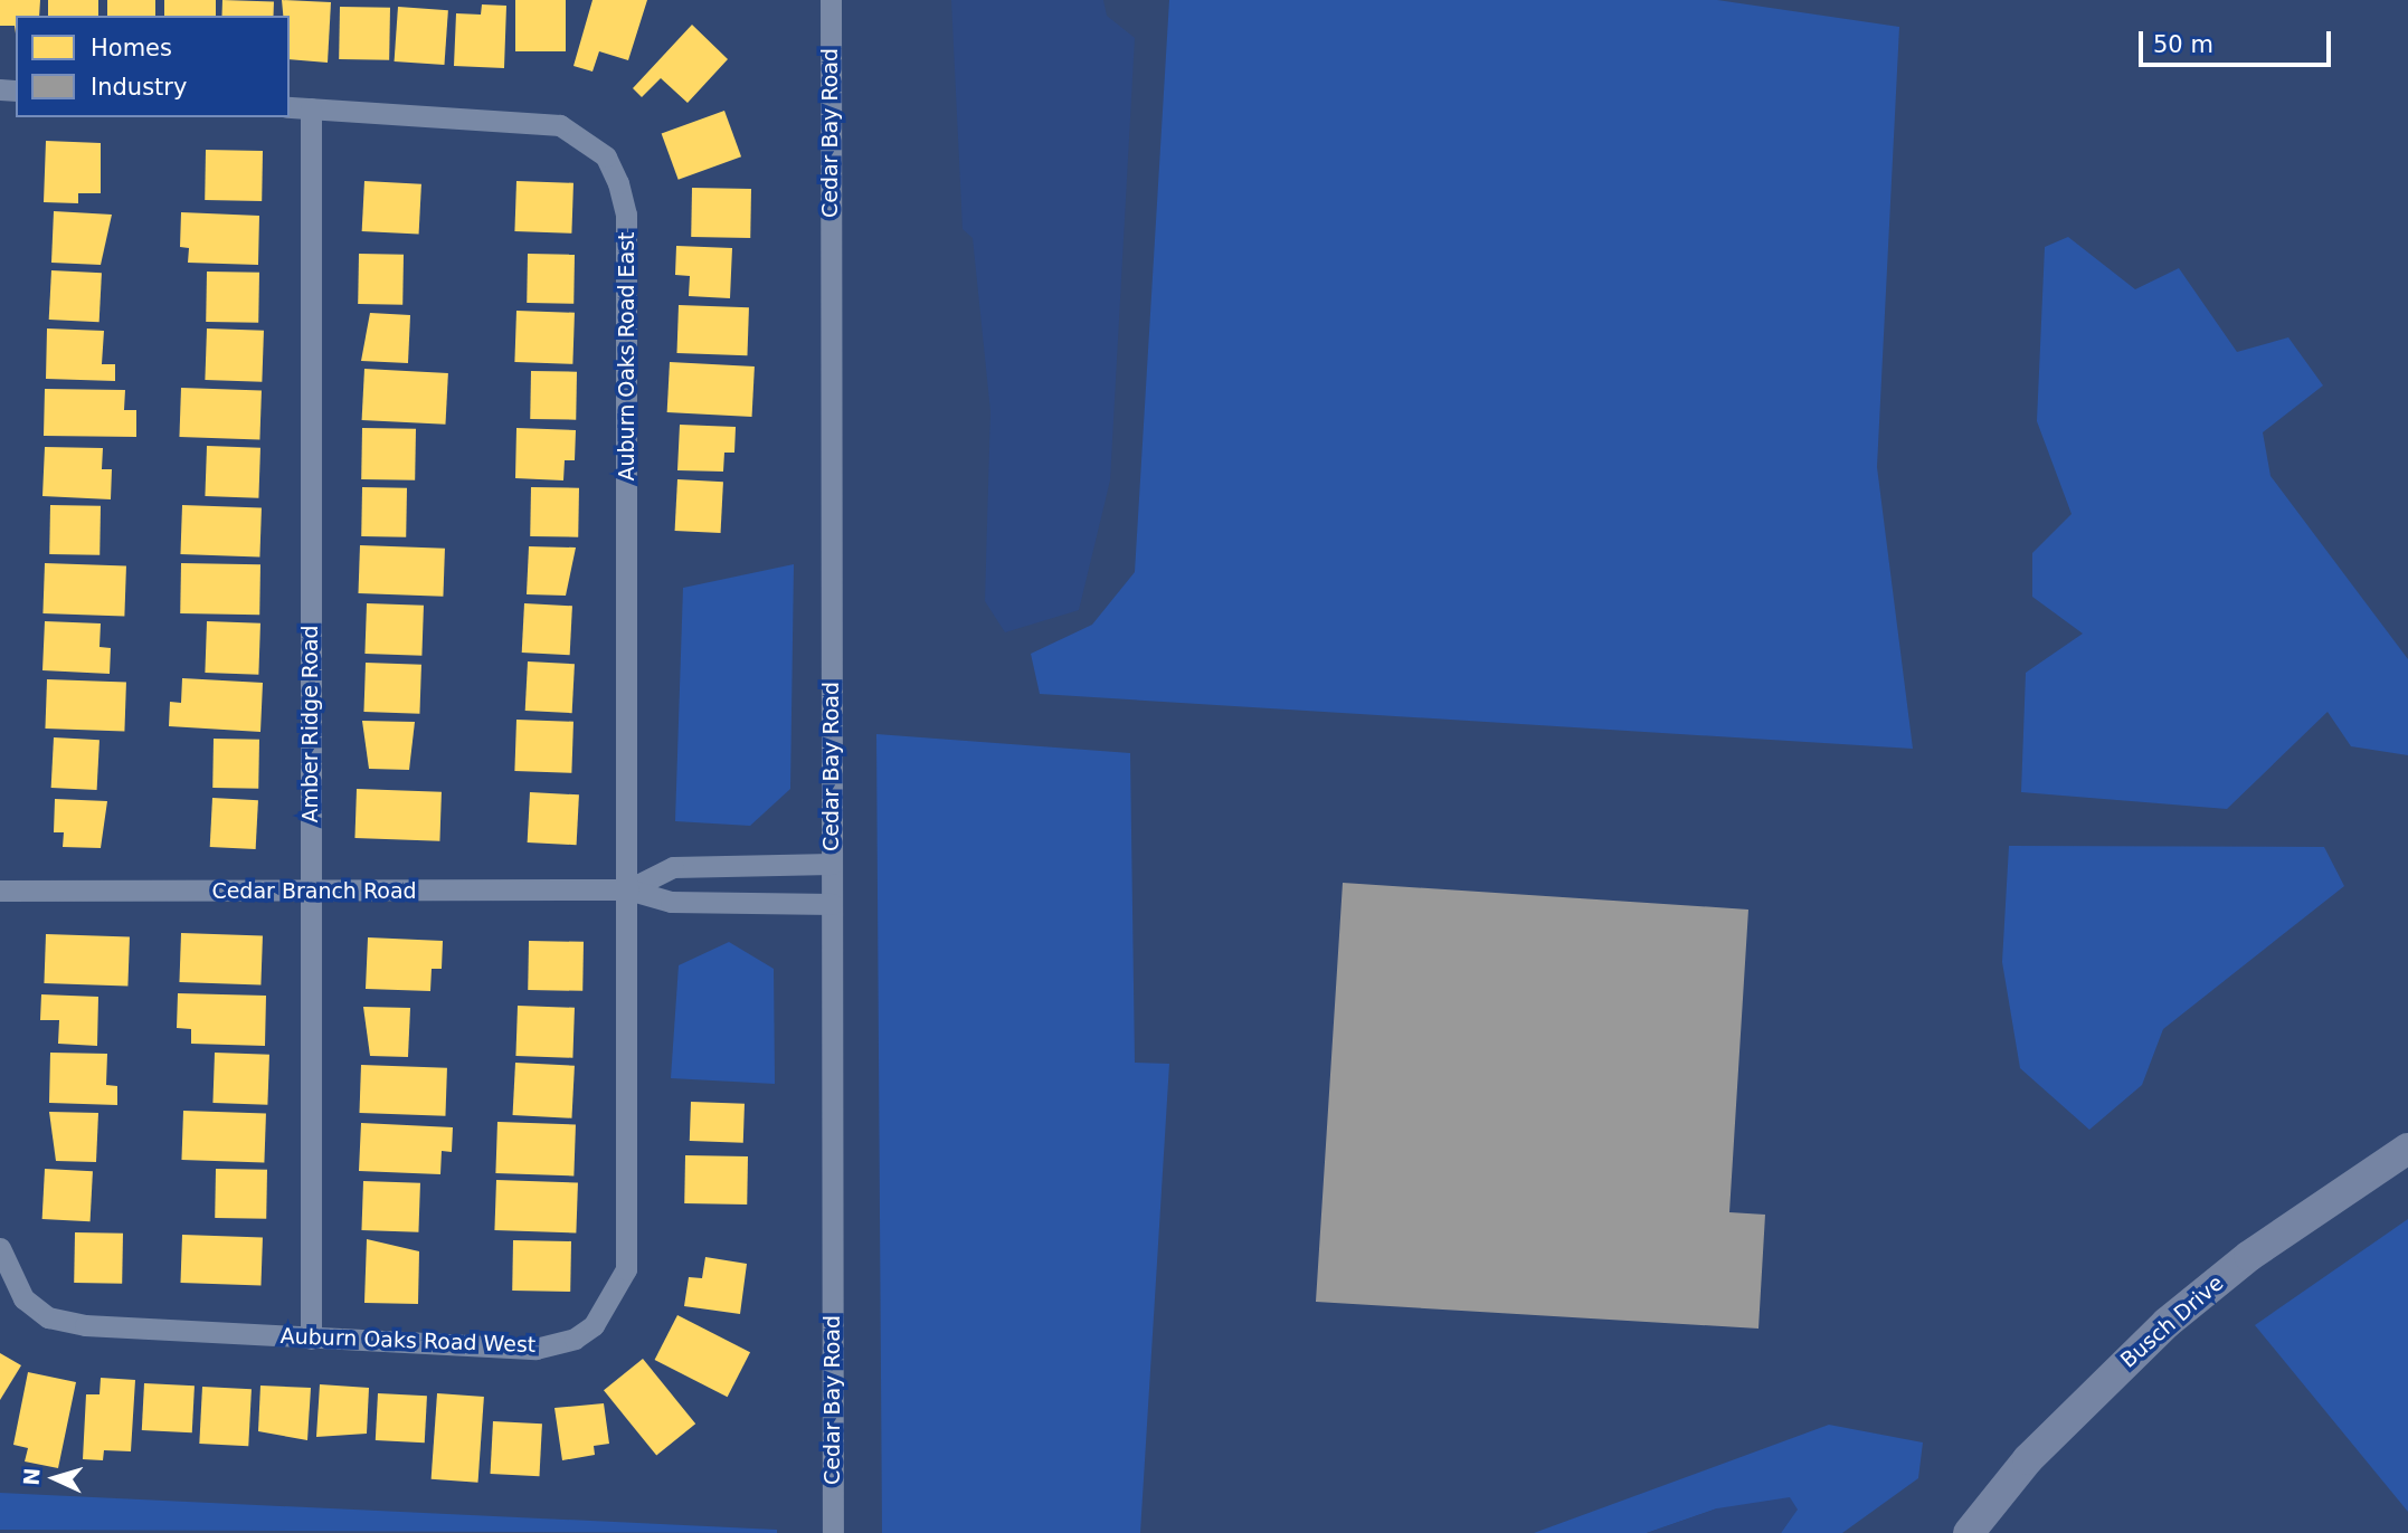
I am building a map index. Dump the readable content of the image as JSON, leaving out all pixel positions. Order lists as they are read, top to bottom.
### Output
{
  "streets": {
    "street": [
      "Cedar Bay Road",
      "Auburn Oaks Road East",
      "Amber Ridge Road",
      "Cedar Branch Road",
      "Busch Drive",
      "Auburn Oaks Road West"
    ]
  },
  "crossings": [
    ["Cedar Bay Road", "Cedar Branch Road"],
    ["Auburn Oaks Road East", "Amber Ridge Road"],
    ["Auburn Oaks Road East", "Cedar Branch Road"],
    ["Auburn Oaks Road East", "Auburn Oaks Road West"],
    ["Amber Ridge Road", "Cedar Branch Road"],
    ["Amber Ridge Road", "Auburn Oaks Road West"],
    ["Cedar Branch Road", "Auburn Oaks Road West"]
  ],
  "legend": ["Homes", "Industry"],
  "scale_bar": "50 m",
  "north": "left"
}
